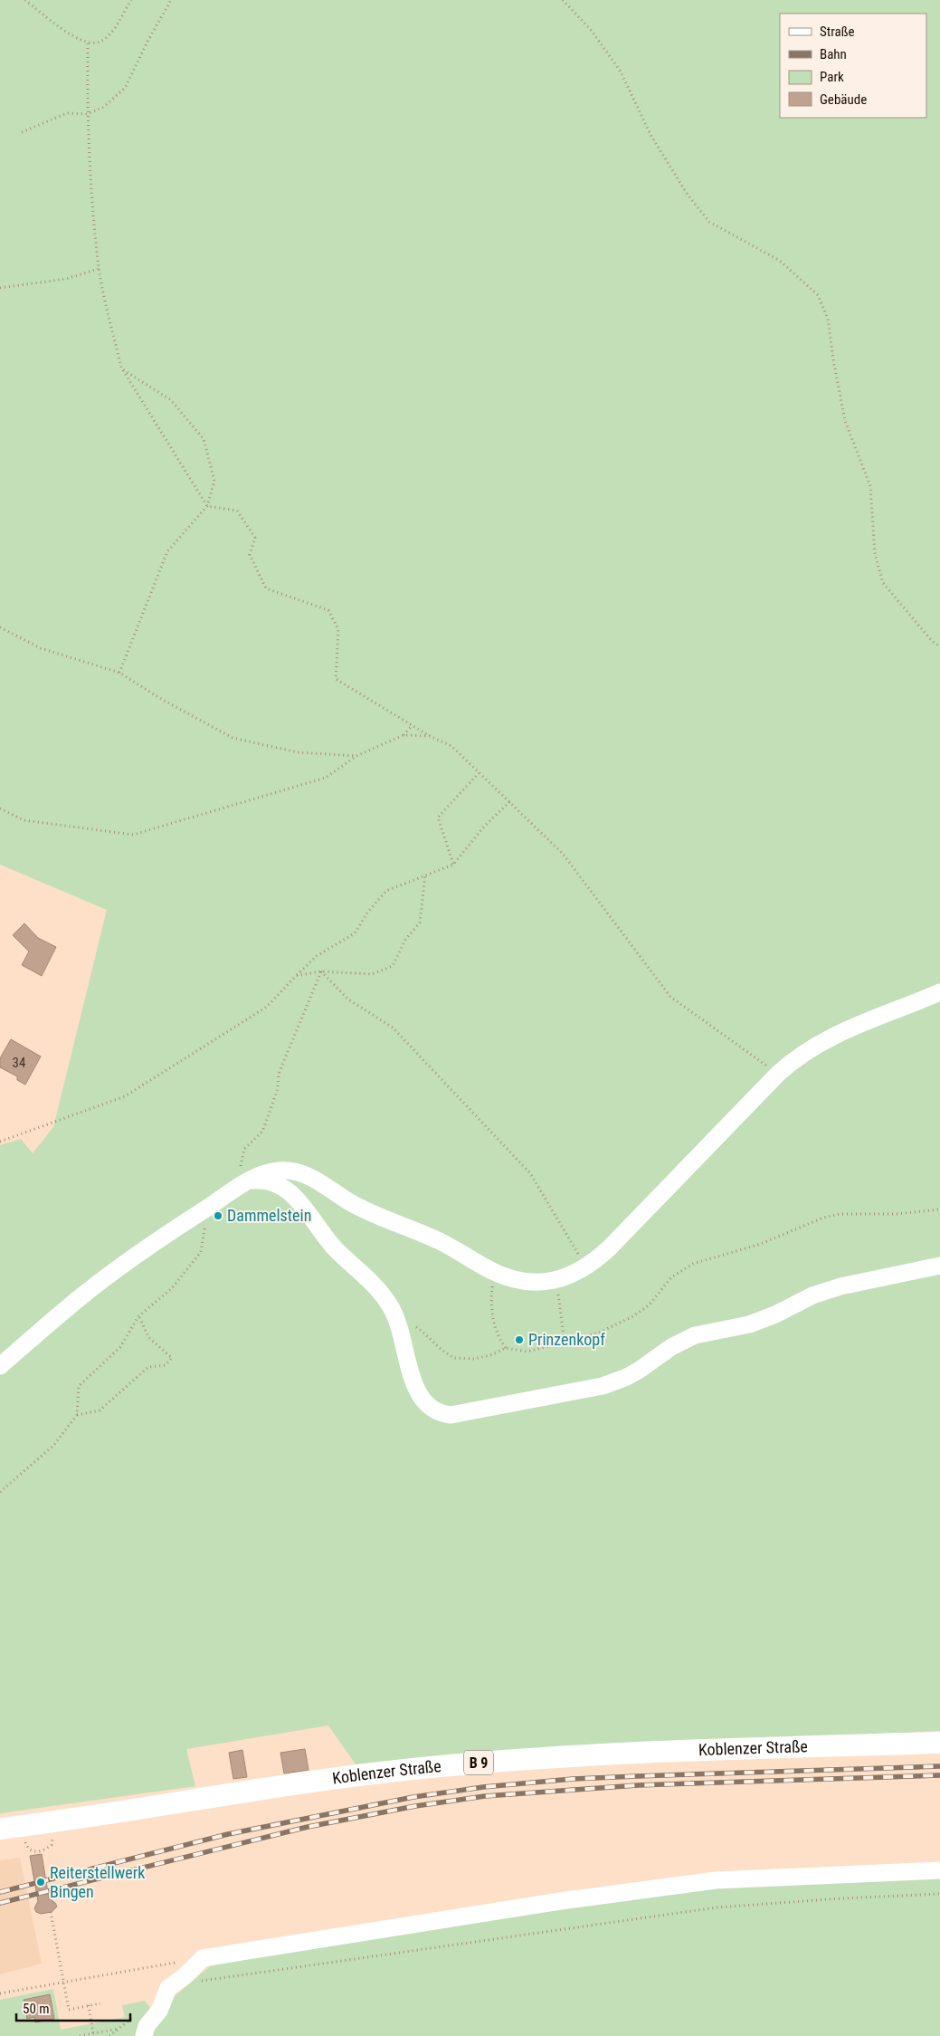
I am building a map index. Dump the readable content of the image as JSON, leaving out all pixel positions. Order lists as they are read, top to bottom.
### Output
{
  "streets": {
    "main road": ["Koblenzer Straße", "B 9"]
  },
  "places": ["Dammelstein", "Prinzenkopf", "Reiterstellwerk Bingen"],
  "house_numbers": ["34"],
  "legend": [
    "Straße",
    "Bahn",
    "Park",
    "Gebäude"
  ],
  "scale_bar": "50 m"
}
